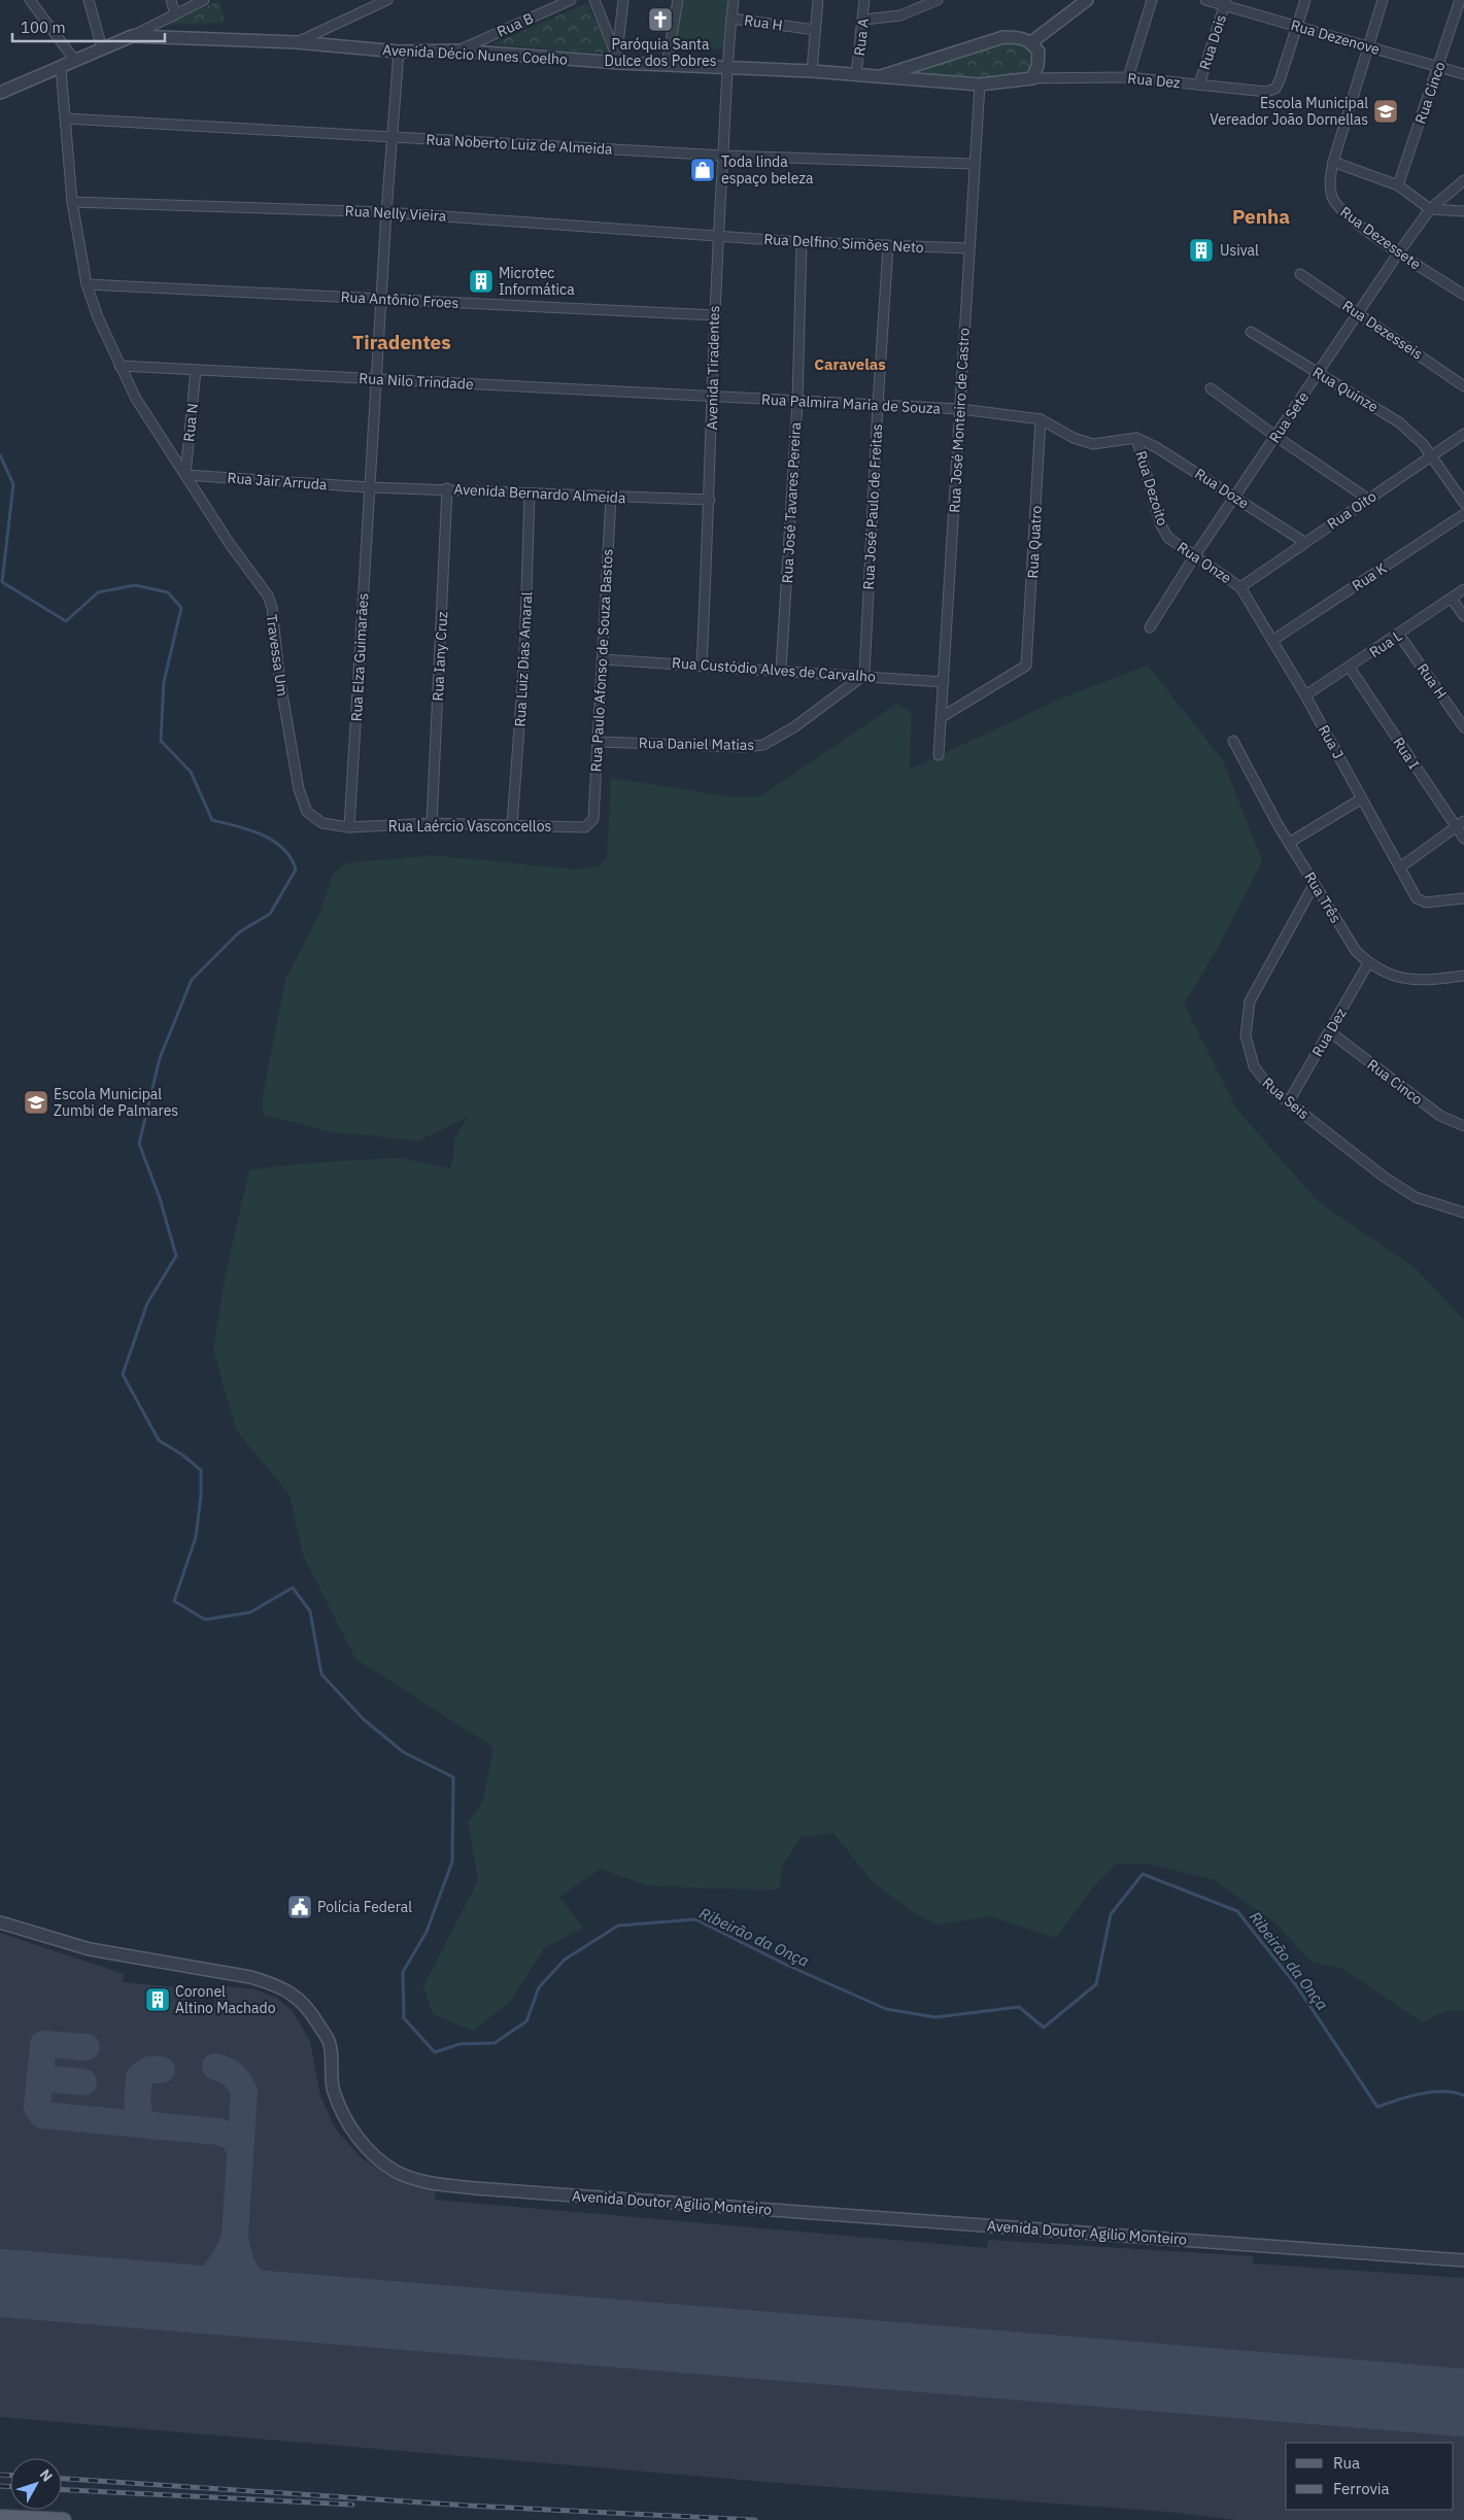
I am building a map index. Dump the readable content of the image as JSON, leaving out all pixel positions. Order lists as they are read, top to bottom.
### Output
{
  "streets": {
    "street": [
      "Rua H",
      "Rua B",
      "Rua A",
      "Rua Dezenove",
      "Rua Dois",
      "Avenida Décio Nunes Coelho",
      "Rua Dez",
      "Rua Cinco",
      "Rua Noberto Luiz de Almeida",
      "Rua Nelly Vieira",
      "Rua Dezessete",
      "Rua Delfino Simões Neto",
      "Rua Antônio Froes",
      "Rua Dezesseis",
      "Avenida Tiradentes",
      "Rua Nilo Trindade",
      "Rua Quinze",
      "Rua Palmira Maria de Souza",
      "Rua Sete",
      "Rua José Monteiro de Castro",
      "Rua N",
      "Rua Jair Arruda",
      "Rua Dezoito",
      "Rua Doze",
      "Avenida Bernardo Almeida",
      "Rua José Tavares Pereira",
      "Rua José Paulo de Freitas",
      "Rua Oito",
      "Rua Quatro",
      "Rua Onze",
      "Rua K",
      "Rua L",
      "Travessa Um",
      "Rua Iany Cruz",
      "Rua Elza Guimarães",
      "Rua Luiz Dias Amaral",
      "Rua Paulo Afonso de Souza Bastos",
      "Rua Custódio Alves de Carvalho",
      "Rua J",
      "Rua Daniel Matias",
      "Rua I",
      "Rua Laércio Vasconcellos",
      "Rua Três",
      "Rua Seis",
      "Avenida Doutor Agílio Monteiro"
    ]
  },
  "crossings": [
    ["Rua H", "Avenida Décio Nunes Coelho"],
    ["Rua H", "Avenida Tiradentes"],
    ["Rua H", "Rua L"],
    ["Rua B", "Avenida Décio Nunes Coelho"],
    ["Rua A", "Avenida Décio Nunes Coelho"],
    ["Rua Dezenove", "Rua Dois"],
    ["Rua Dezenove", "Rua Dez"],
    ["Rua Dezenove", "Rua Cinco"],
    ["Rua Dois", "Rua Dez"],
    ["Avenida Décio Nunes Coelho", "Rua Dez"],
    ["Avenida Décio Nunes Coelho", "Avenida Tiradentes"],
    ["Avenida Décio Nunes Coelho", "Rua José Monteiro de Castro"],
    ["Avenida Décio Nunes Coelho", "Rua Elza Guimarães"],
    ["Rua Dez", "Rua Cinco"],
    ["Rua Dez", "Rua Três"],
    ["Rua Dez", "Rua Seis"],
    ["Rua Noberto Luiz de Almeida", "Avenida Tiradentes"],
    ["Rua Noberto Luiz de Almeida", "Rua José Monteiro de Castro"],
    ["Rua Noberto Luiz de Almeida", "Travessa Um"],
    ["Rua Noberto Luiz de Almeida", "Rua Elza Guimarães"],
    ["Rua Nelly Vieira", "Rua Delfino Simões Neto"],
    ["Rua Nelly Vieira", "Avenida Tiradentes"],
    ["Rua Nelly Vieira", "Travessa Um"],
    ["Rua Nelly Vieira", "Rua Elza Guimarães"],
    ["Rua Dezessete", "Rua Sete"],
    ["Rua Delfino Simões Neto", "Avenida Tiradentes"],
    ["Rua Delfino Simões Neto", "Rua José Monteiro de Castro"],
    ["Rua Delfino Simões Neto", "Rua José Tavares Pereira"],
    ["Rua Delfino Simões Neto", "Rua José Paulo de Freitas"],
    ["Rua Antônio Froes", "Avenida Tiradentes"],
    ["Rua Antônio Froes", "Travessa Um"],
    ["Rua Antônio Froes", "Rua Elza Guimarães"],
    ["Rua Dezesseis", "Rua Sete"],
    ["Avenida Tiradentes", "Rua Nilo Trindade"],
    ["Avenida Tiradentes", "Rua Palmira Maria de Souza"],
    ["Avenida Tiradentes", "Avenida Bernardo Almeida"],
    ["Avenida Tiradentes", "Rua Custódio Alves de Carvalho"],
    ["Rua Nilo Trindade", "Rua Palmira Maria de Souza"],
    ["Rua Nilo Trindade", "Rua N"],
    ["Rua Nilo Trindade", "Travessa Um"],
    ["Rua Nilo Trindade", "Rua Elza Guimarães"],
    ["Rua Quinze", "Rua Sete"],
    ["Rua Quinze", "Rua Oito"],
    ["Rua Palmira Maria de Souza", "Rua José Monteiro de Castro"],
    ["Rua Palmira Maria de Souza", "Rua Dezoito"],
    ["Rua Palmira Maria de Souza", "Rua Doze"],
    ["Rua Palmira Maria de Souza", "Rua José Tavares Pereira"],
    ["Rua Palmira Maria de Souza", "Rua José Paulo de Freitas"],
    ["Rua Palmira Maria de Souza", "Rua Quatro"],
    ["Rua Sete", "Rua Doze"],
    ["Rua Sete", "Rua Onze"],
    ["Rua José Monteiro de Castro", "Rua Quatro"],
    ["Rua José Monteiro de Castro", "Rua Custódio Alves de Carvalho"],
    ["Rua N", "Rua Jair Arruda"],
    ["Rua N", "Travessa Um"],
    ["Rua Jair Arruda", "Avenida Bernardo Almeida"],
    ["Rua Jair Arruda", "Travessa Um"],
    ["Rua Jair Arruda", "Rua Elza Guimarães"],
    ["Rua Dezoito", "Rua Doze"],
    ["Rua Dezoito", "Rua Onze"],
    ["Rua Doze", "Rua Oito"],
    ["Avenida Bernardo Almeida", "Rua Iany Cruz"],
    ["Avenida Bernardo Almeida", "Rua Elza Guimarães"],
    ["Avenida Bernardo Almeida", "Rua Luiz Dias Amaral"],
    ["Avenida Bernardo Almeida", "Rua Paulo Afonso de Souza Bastos"],
    ["Rua José Tavares Pereira", "Rua Custódio Alves de Carvalho"],
    ["Rua José Paulo de Freitas", "Rua Custódio Alves de Carvalho"],
    ["Rua José Paulo de Freitas", "Rua Daniel Matias"],
    ["Rua Oito", "Rua Onze"],
    ["Rua Oito", "Rua J"],
    ["Rua Onze", "Rua J"],
    ["Rua K", "Rua J"],
    ["Rua L", "Rua J"],
    ["Rua L", "Rua I"],
    ["Travessa Um", "Rua Elza Guimarães"],
    ["Travessa Um", "Rua Laércio Vasconcellos"],
    ["Rua Iany Cruz", "Rua Laércio Vasconcellos"],
    ["Rua Elza Guimarães", "Rua Laércio Vasconcellos"],
    ["Rua Luiz Dias Amaral", "Rua Laércio Vasconcellos"],
    ["Rua Paulo Afonso de Souza Bastos", "Rua Custódio Alves de Carvalho"],
    ["Rua Paulo Afonso de Souza Bastos", "Rua Daniel Matias"],
    ["Rua Paulo Afonso de Souza Bastos", "Rua Laércio Vasconcellos"],
    ["Rua Custódio Alves de Carvalho", "Rua Daniel Matias"],
    ["Rua Três", "Rua Seis"]
  ],
  "districts": ["Penha", "Tiradentes", "Caravelas"],
  "water": ["Ribeirão da Onça"],
  "places": {
    "church": ["Paróquia Santa Dulce dos Pobres"],
    "school or university": ["Escola Municipal Vereador João Dornellas", "Escola Municipal Zumbi de Palmares"],
    "shop": ["Toda linda espaço beleza"],
    "building": ["Usival", "Microtec Informática", "Coronel Altino Machado"],
    "public building": ["Polícia Federal"]
  },
  "legend": ["Rua", "Ferrovia"],
  "scale_bar": "100 m",
  "north": "top right"
}
